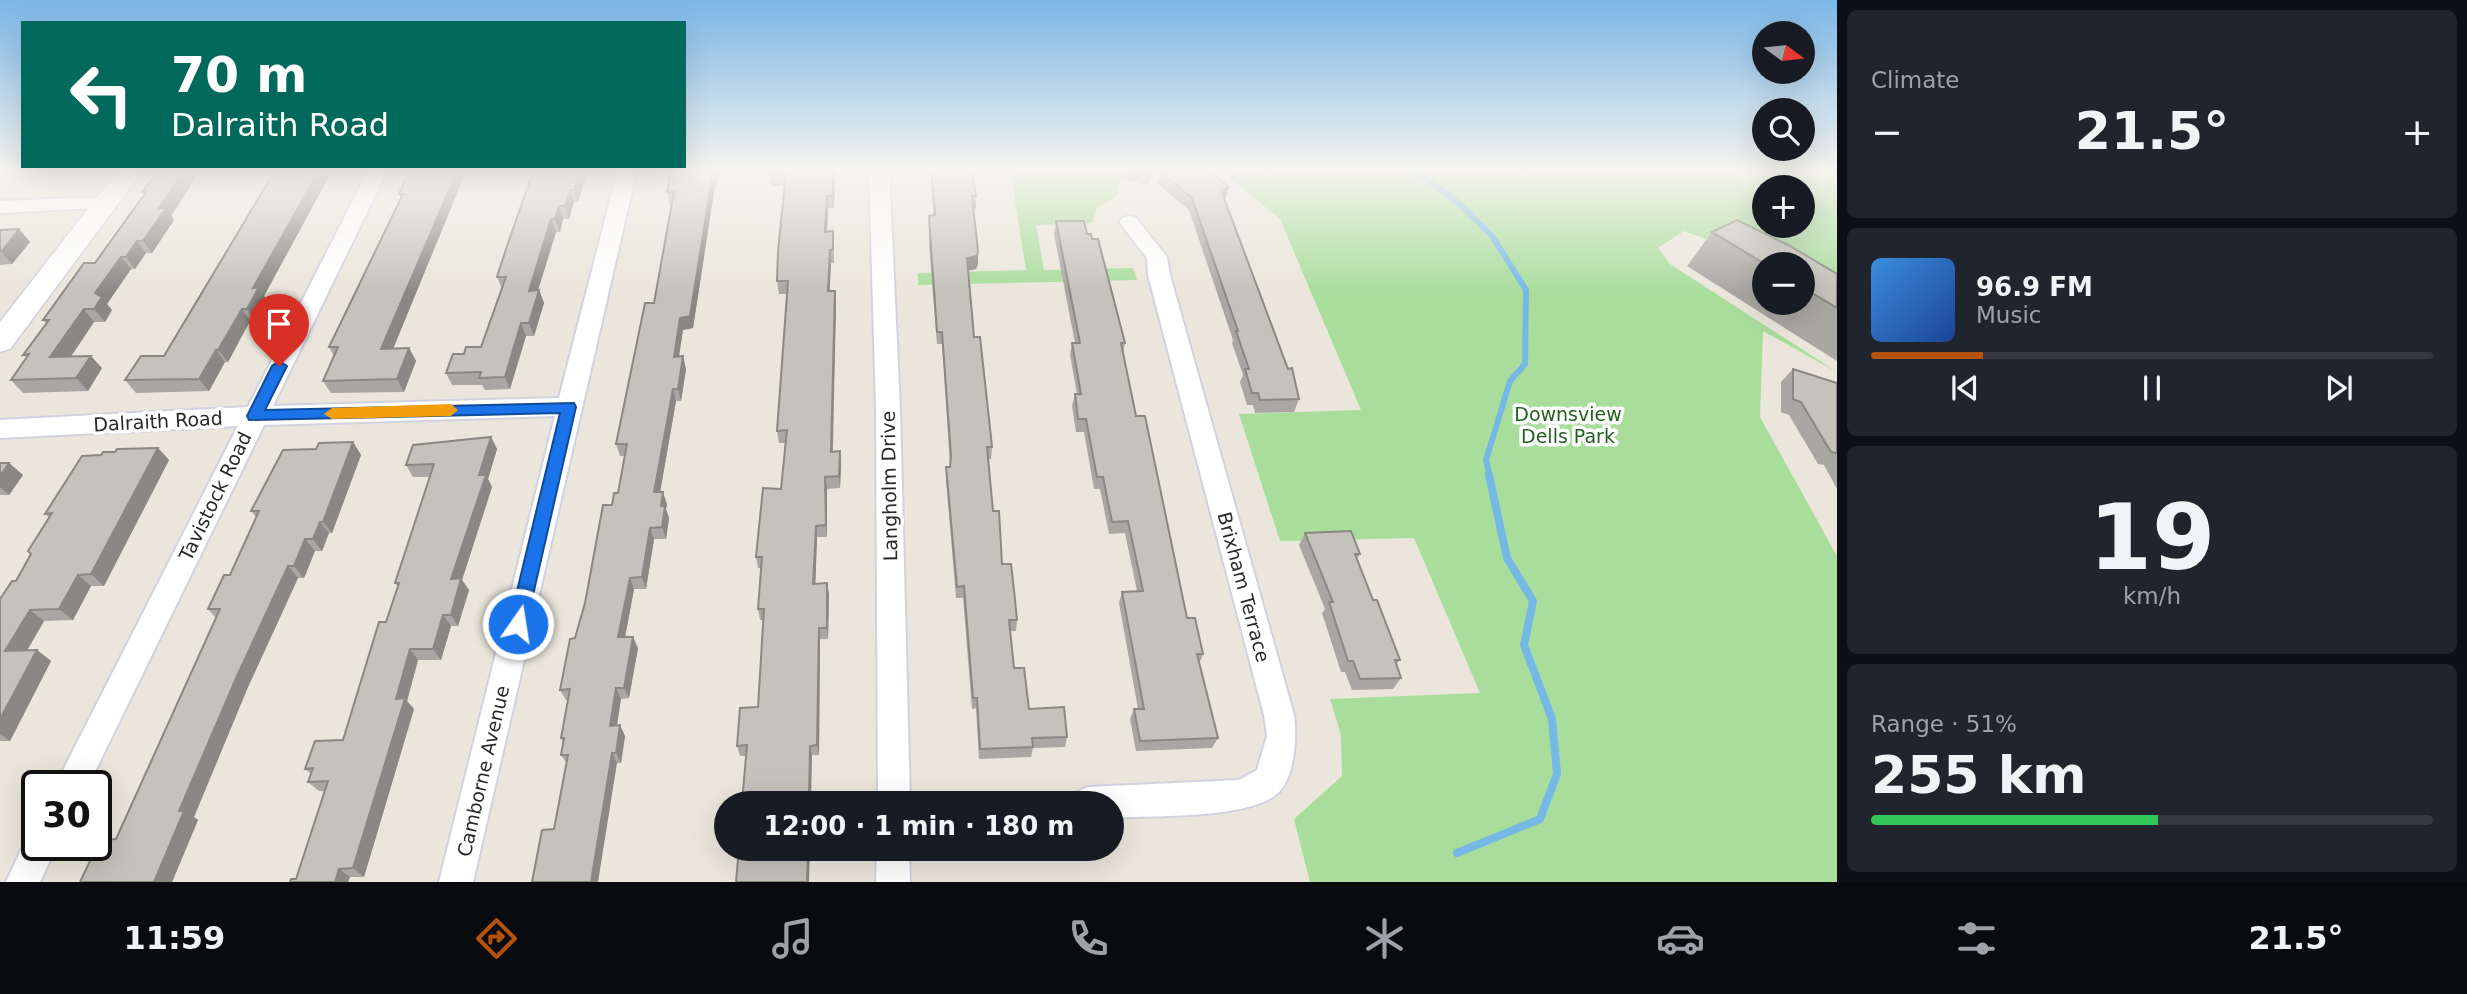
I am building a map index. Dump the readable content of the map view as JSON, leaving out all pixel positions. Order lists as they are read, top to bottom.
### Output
{
  "streets": {
    "street": [
      "Dalraith Road",
      "Langholm Drive",
      "Tavistock Road",
      "Brixham Terrace",
      "Camborne Avenue"
    ]
  },
  "crossings": [
    ["Dalraith Road", "Tavistock Road"],
    ["Dalraith Road", "Camborne Avenue"]
  ],
  "parks": ["Downsview Dells Park"],
  "north": "right",
  "page": {
    "tile": [
      "Climate",
      ["19", "km/h"],
      ["Range · 51%", "255 km"]
    ],
    "map_buttons": ["+", "−"],
    "turn": ["70 m", "Dalraith Road"],
    "heat": ["−", "21.5°", "+"],
    "song": ["96.9 FM", "Music"],
    "limit": "30",
    "trip": "12:00 · 1 min · 180 m",
    "tabs": ["11:59", "21.5°"]
  }
}
